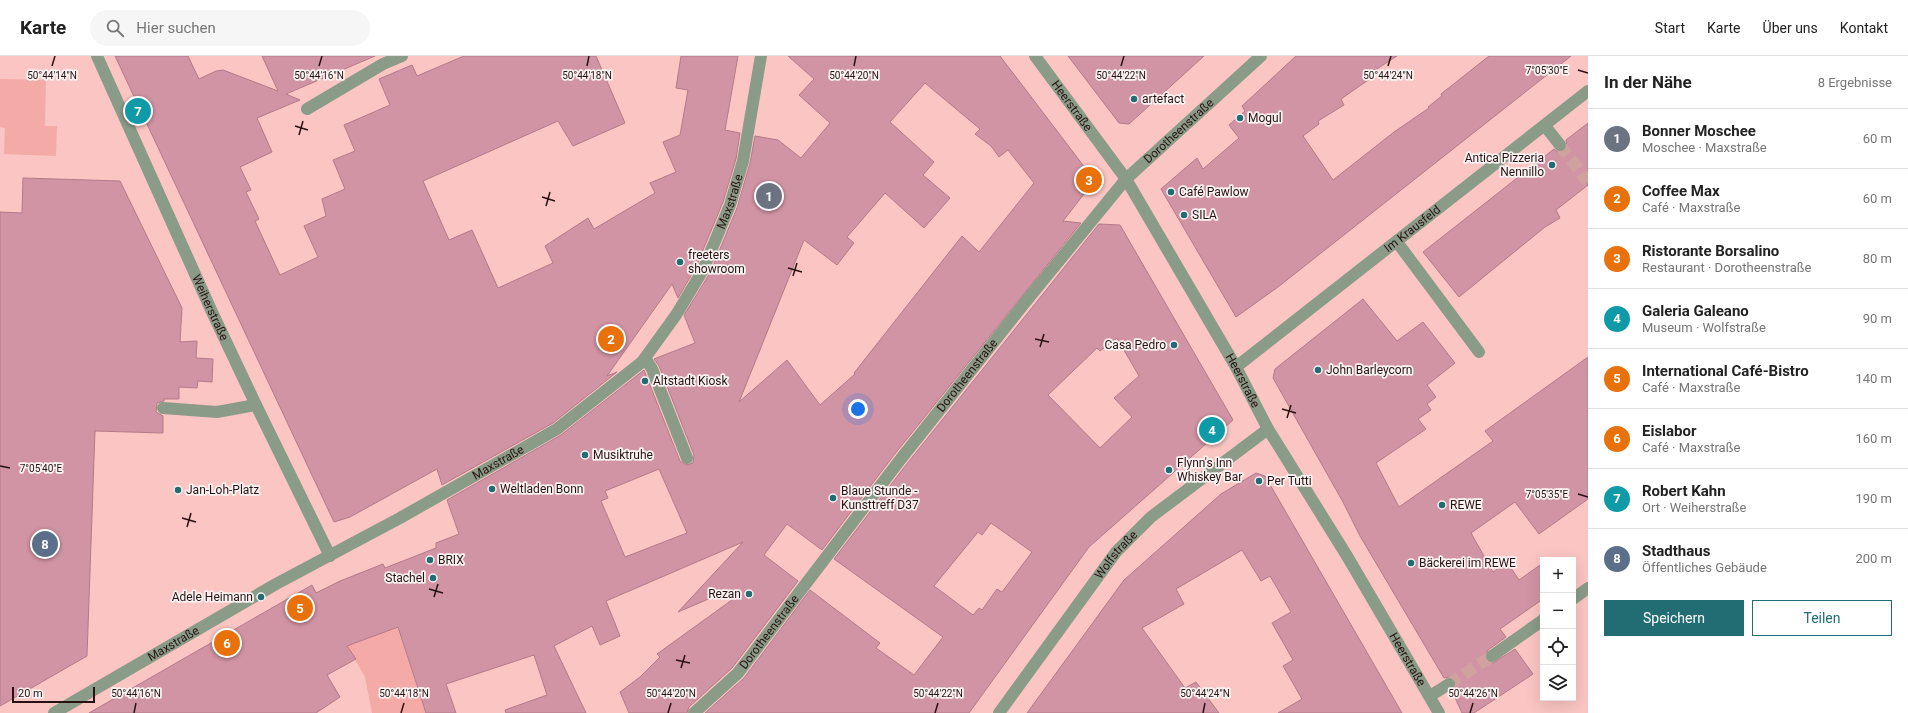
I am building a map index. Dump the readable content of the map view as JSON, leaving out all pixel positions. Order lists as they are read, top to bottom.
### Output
{
  "streets": {
    "street": [
      "Heerstraße",
      "Dorotheenstraße",
      "Maxstraße",
      "Im Krausfeld",
      "Weiherstraße",
      "Wolfstraße"
    ]
  },
  "crossings": [
    ["Heerstraße", "Dorotheenstraße"],
    ["Heerstraße", "Im Krausfeld"],
    ["Heerstraße", "Wolfstraße"],
    ["Maxstraße", "Weiherstraße"]
  ],
  "places": [
    "artefact",
    "Mogul",
    "Antica Pizzeria Nennillo",
    "Café Pawlow",
    "SILA",
    "freeters showroom",
    "Casa Pedro",
    "John Barleycorn",
    "Altstadt Kiosk",
    "Musiktruhe",
    "Flynn's Inn Whiskey Bar",
    "Per Tutti",
    "Weltladen Bonn",
    "Jan-Loh-Platz",
    "Blaue Stunde - Kunsttreff D37",
    "REWE",
    "BRIX",
    "Bäckerei im REWE",
    "Stachel",
    "Rezan",
    "Adele Heimann"
  ],
  "scale_bar": "20 m",
  "page": {
    "header": "Karte",
    "search": "Hier suchen",
    "nav": [
      "Start",
      "Karte",
      "Über uns",
      "Kontakt"
    ],
    "heading": ["In der Nähe", "8 Ergebnisse"],
    "pins": [
      "7",
      "3",
      "1",
      "2",
      "4",
      "8",
      "5",
      "6"
    ],
    "list": [
      {
        "mark": "1",
        "name": "Bonner Moschee",
        "note": "Moschee · Maxstraße",
        "value": "60 m"
      },
      {
        "mark": "2",
        "name": "Coffee Max",
        "note": "Café · Maxstraße",
        "value": "60 m"
      },
      {
        "mark": "3",
        "name": "Ristorante Borsalino",
        "note": "Restaurant · Dorotheenstraße",
        "value": "80 m"
      },
      {
        "mark": "4",
        "name": "Galeria Galeano",
        "note": "Museum · Wolfstraße",
        "value": "90 m"
      },
      {
        "mark": "5",
        "name": "International Café-Bistro",
        "note": "Café · Maxstraße",
        "value": "140 m"
      },
      {
        "mark": "6",
        "name": "Eislabor",
        "note": "Café · Maxstraße",
        "value": "160 m"
      },
      {
        "mark": "7",
        "name": "Robert Kahn",
        "note": "Ort · Weiherstraße",
        "value": "190 m"
      },
      {
        "mark": "8",
        "name": "Stadthaus",
        "note": "Öffentliches Gebäude",
        "value": "200 m"
      }
    ],
    "map_buttons": ["+", "−"],
    "buttons": ["Speichern", "Teilen"],
    "scale": "20 m"
  },
  "coordinates": [
    "7°05'30\"E",
    "50°44'14\"N",
    "50°44'16\"N",
    "50°44'18\"N",
    "50°44'20\"N",
    "50°44'22\"N",
    "50°44'24\"N",
    "7°05'40\"E",
    "7°05'35\"E",
    "50°44'26\"N"
  ]
}
